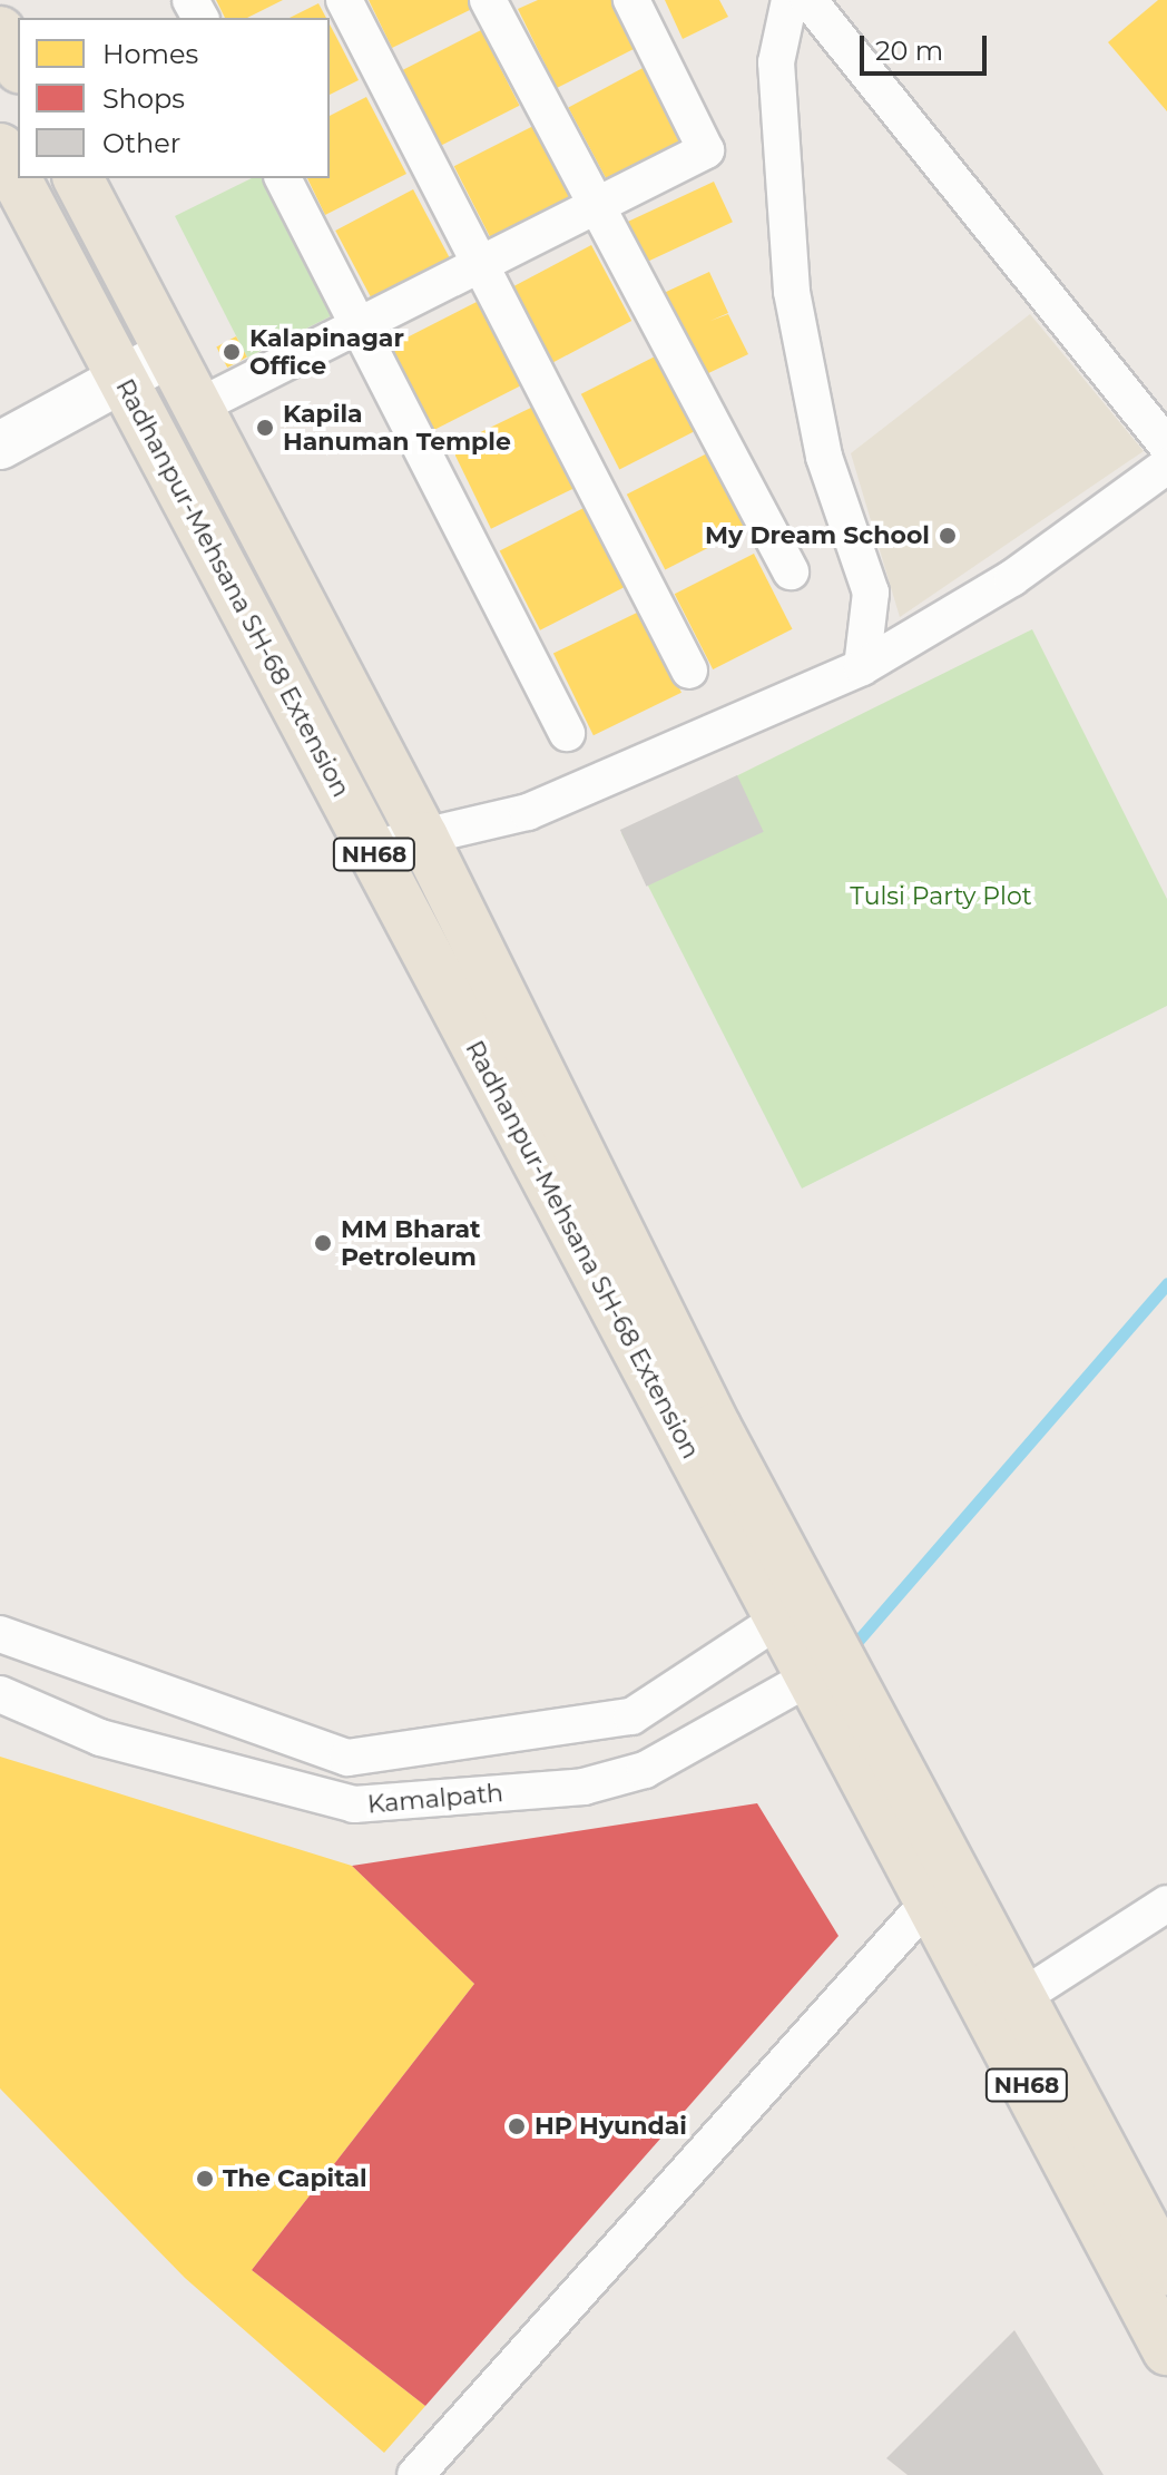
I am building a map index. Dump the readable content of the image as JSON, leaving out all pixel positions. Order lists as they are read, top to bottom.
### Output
{
  "streets": {
    "highway": ["Radhanpur-Mehsana SH-68 Extension", "NH68"],
    "street": ["Kamalpath"]
  },
  "crossings": [
    ["Radhanpur-Mehsana SH-68 Extension", "NH68"],
    ["Radhanpur-Mehsana SH-68 Extension", "Kamalpath"]
  ],
  "parks": ["Tulsi Party Plot"],
  "places": [
    "Kalapinagar Office",
    "Kapila Hanuman Temple",
    "My Dream School",
    "MM Bharat Petroleum",
    "HP Hyundai",
    "The Capital"
  ],
  "legend": ["Homes", "Shops", "Other"],
  "scale_bar": "20 m"
}
